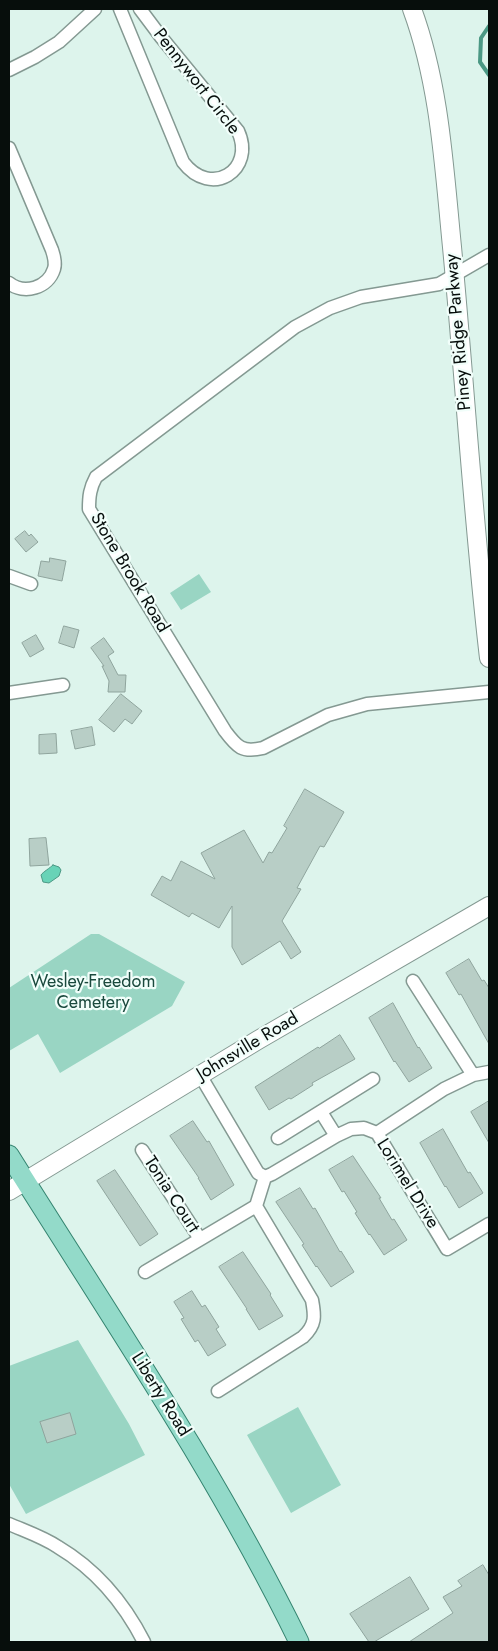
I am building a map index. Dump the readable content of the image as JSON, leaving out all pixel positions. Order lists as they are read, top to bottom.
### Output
{
  "streets": {
    "main road": ["Liberty Road"],
    "street": [
      "Pennywort Circle",
      "Piney Ridge Parkway",
      "Stone Brook Road",
      "Johnsville Road",
      "Lorimel Drive",
      "Tonia Court"
    ]
  },
  "crossings": [
    ["Piney Ridge Parkway", "Stone Brook Road"],
    ["Johnsville Road", "Liberty Road"]
  ],
  "parks": ["Wesley-Freedom Cemetery"]
}
